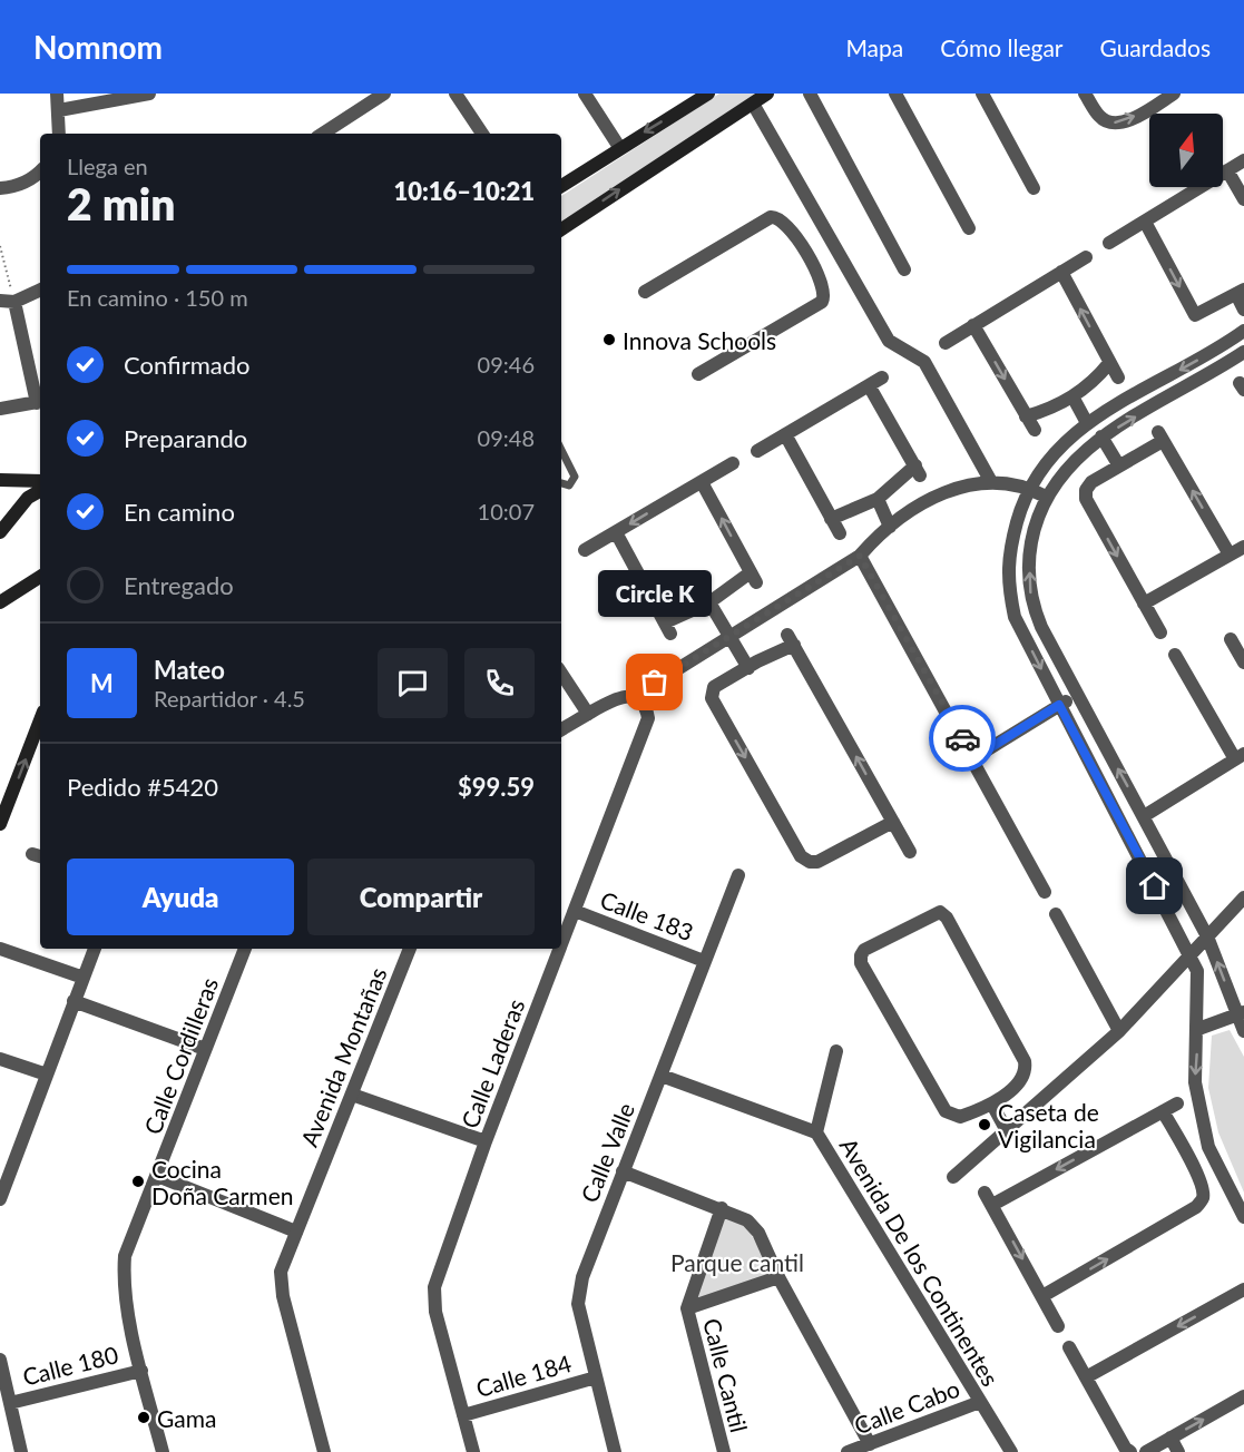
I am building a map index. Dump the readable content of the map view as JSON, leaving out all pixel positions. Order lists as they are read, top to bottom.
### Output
{
  "streets": {
    "street": [
      "Calle 183",
      "Calle Cordilleras",
      "Avenida Montañas",
      "Calle Laderas",
      "Calle Valle",
      "Avenida De los Continentes",
      "Calle 180",
      "Calle 184",
      "Calle Cantil",
      "Calle Cabo"
    ]
  },
  "crossings": [
    ["Calle 183", "Calle Laderas"],
    ["Calle 183", "Calle Valle"],
    ["Calle Cordilleras", "Calle 180"],
    ["Calle Laderas", "Calle 184"],
    ["Calle Valle", "Avenida De los Continentes"],
    ["Calle Valle", "Calle 184"],
    ["Avenida De los Continentes", "Calle Cabo"]
  ],
  "parks": ["Parque cantil"],
  "places": [
    "Innova Schools",
    "Circle K",
    "Caseta de Vigilancia",
    "Cocina Doña Carmen",
    "Gama"
  ],
  "north": "top",
  "page": {
    "header": "Nomnom",
    "nav": ["Mapa", "Cómo llegar", "Guardados"],
    "heading": ["2 min", "Llega en", "10:16–10:21"],
    "panel": [
      "Mateo",
      "Repartidor · 4.5",
      "Pedido #5420",
      "$99.59"
    ],
    "bar": "En camino · 150 m",
    "list": [
      ["Confirmado", "09:46"],
      ["Preparando", "09:48"],
      ["En camino", "10:07"],
      "Entregado"
    ],
    "bubble": "Circle K",
    "round": "M",
    "buttons": ["Ayuda", "Compartir"]
  }
}
